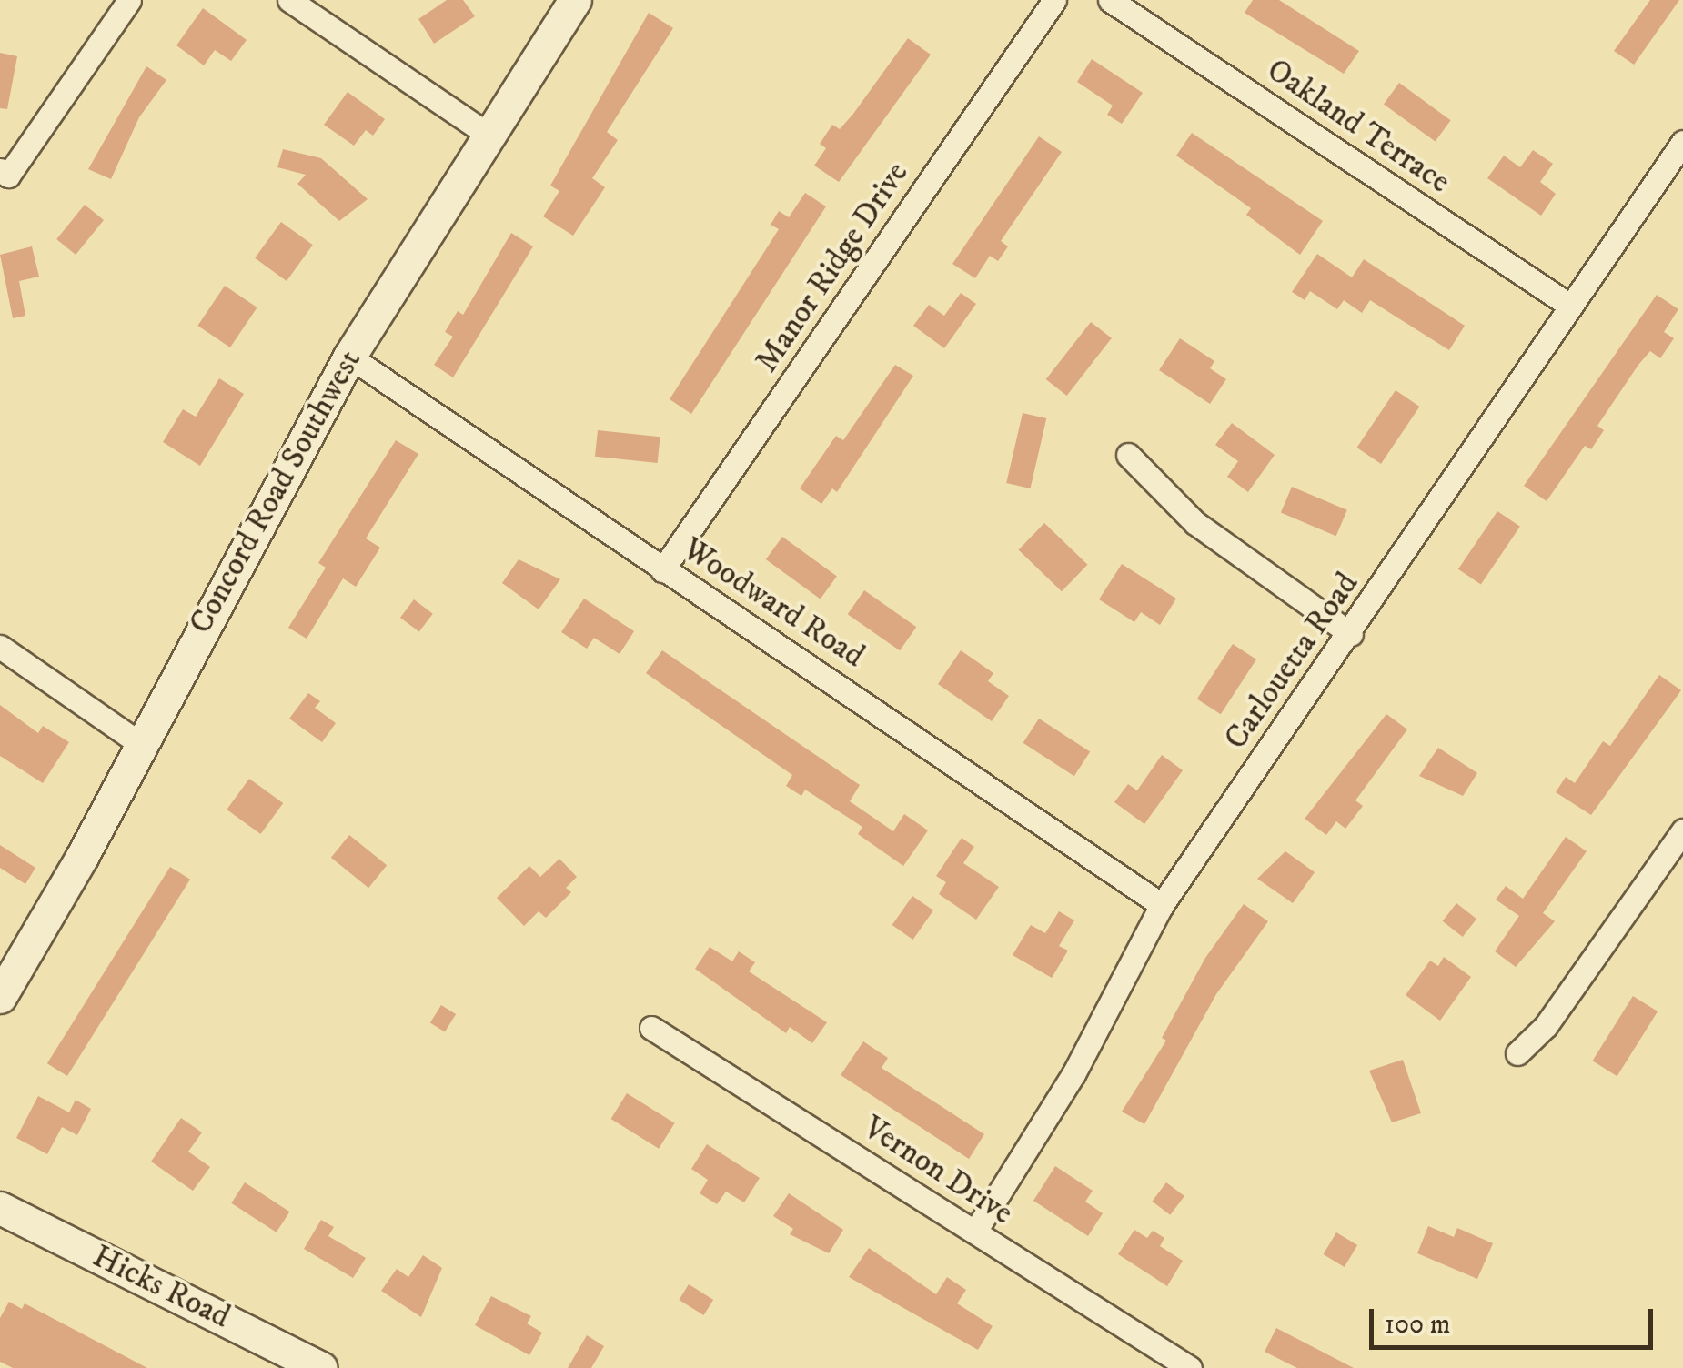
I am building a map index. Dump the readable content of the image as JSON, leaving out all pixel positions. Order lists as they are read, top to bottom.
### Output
{
  "streets": {
    "street": [
      "Oakland Terrace",
      "Manor Ridge Drive",
      "Concord Road Southwest",
      "Woodward Road",
      "Carlouetta Road",
      "Vernon Drive",
      "Hicks Road"
    ]
  },
  "crossings": [
    ["Oakland Terrace", "Carlouetta Road"],
    ["Manor Ridge Drive", "Woodward Road"],
    ["Concord Road Southwest", "Woodward Road"],
    ["Woodward Road", "Carlouetta Road"],
    ["Carlouetta Road", "Vernon Drive"]
  ],
  "scale_bar": "100 m"
}
